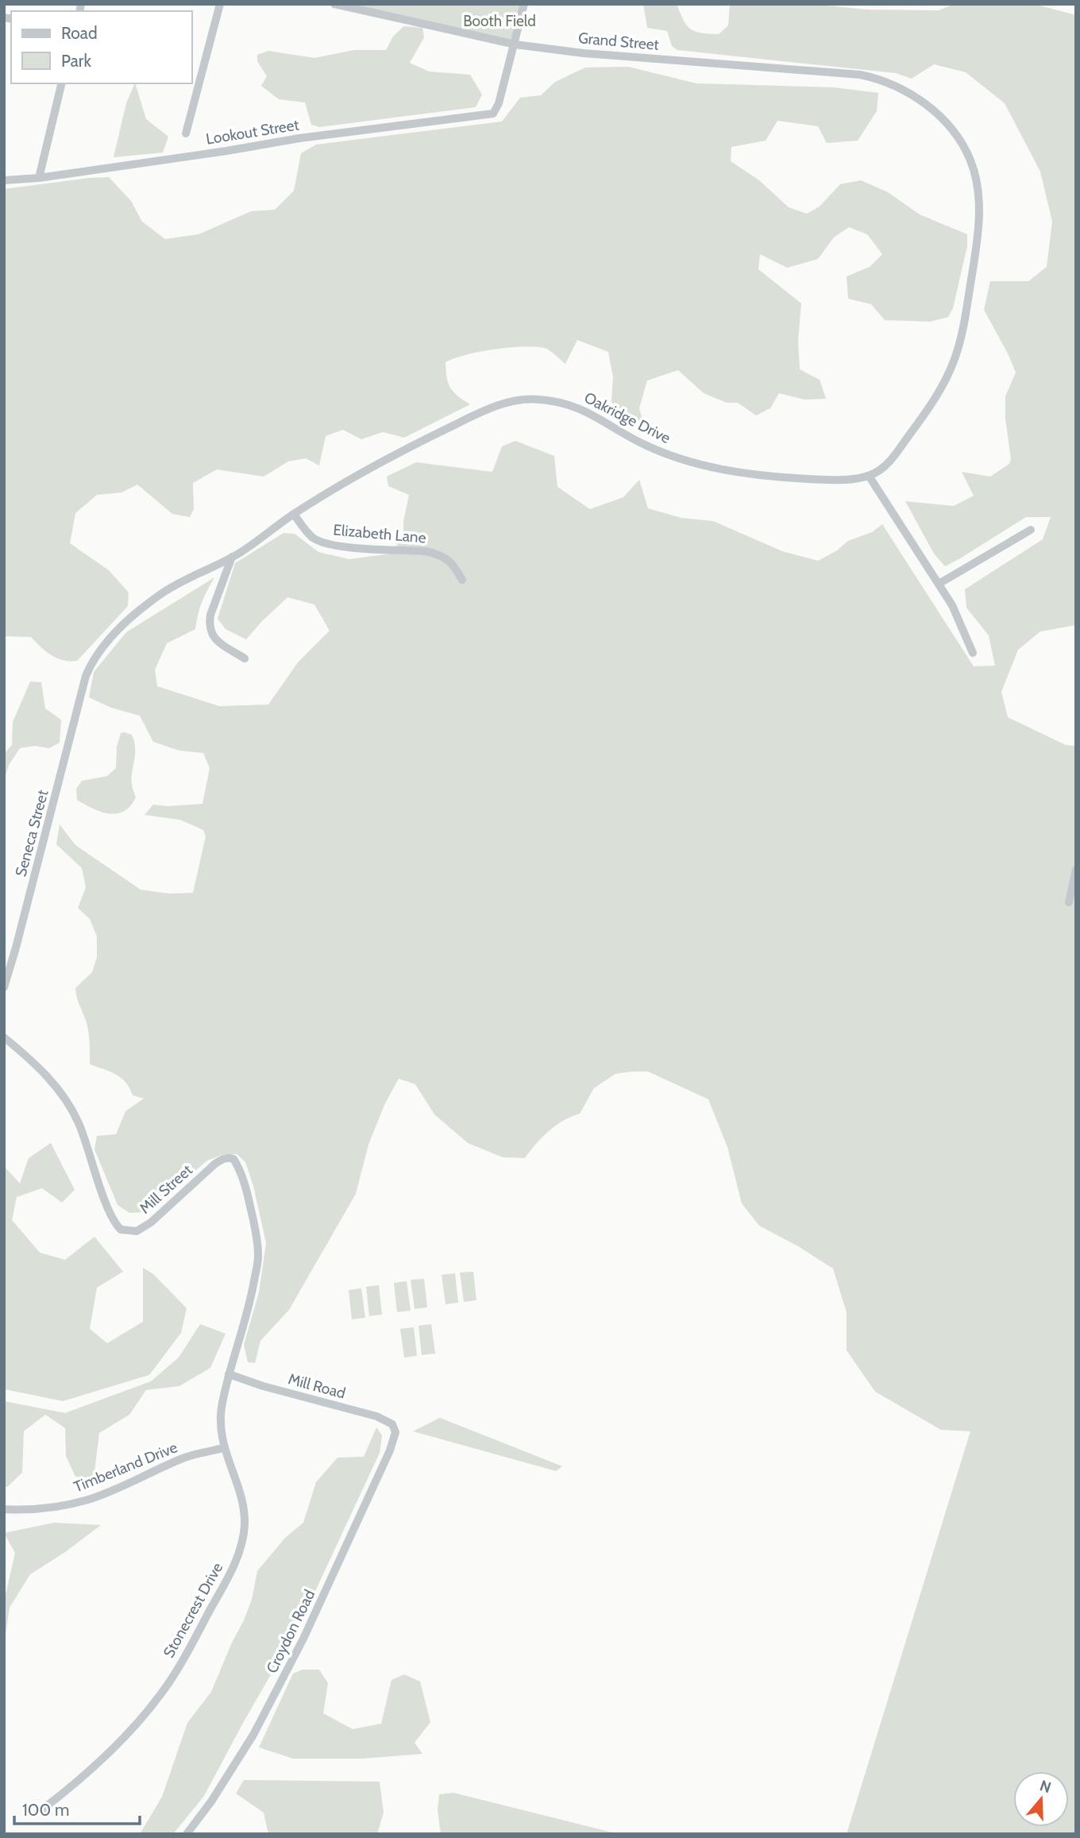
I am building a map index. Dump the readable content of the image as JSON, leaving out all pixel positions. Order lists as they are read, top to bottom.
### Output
{
  "streets": {
    "street": [
      "Grand Street",
      "Lookout Street",
      "Oakridge Drive",
      "Elizabeth Lane",
      "Seneca Street",
      "Mill Street",
      "Mill Road",
      "Timberland Drive",
      "Stonecrest Drive",
      "Croydon Road"
    ]
  },
  "crossings": [
    ["Grand Street", "Lookout Street"],
    ["Grand Street", "Oakridge Drive"],
    ["Oakridge Drive", "Elizabeth Lane"],
    ["Oakridge Drive", "Seneca Street"],
    ["Mill Street", "Mill Road"],
    ["Mill Street", "Stonecrest Drive"],
    ["Mill Road", "Stonecrest Drive"],
    ["Mill Road", "Croydon Road"],
    ["Timberland Drive", "Stonecrest Drive"]
  ],
  "parks": ["Booth Field"],
  "legend": ["Road", "Park"],
  "scale_bar": "100 m",
  "north": "top"
}
